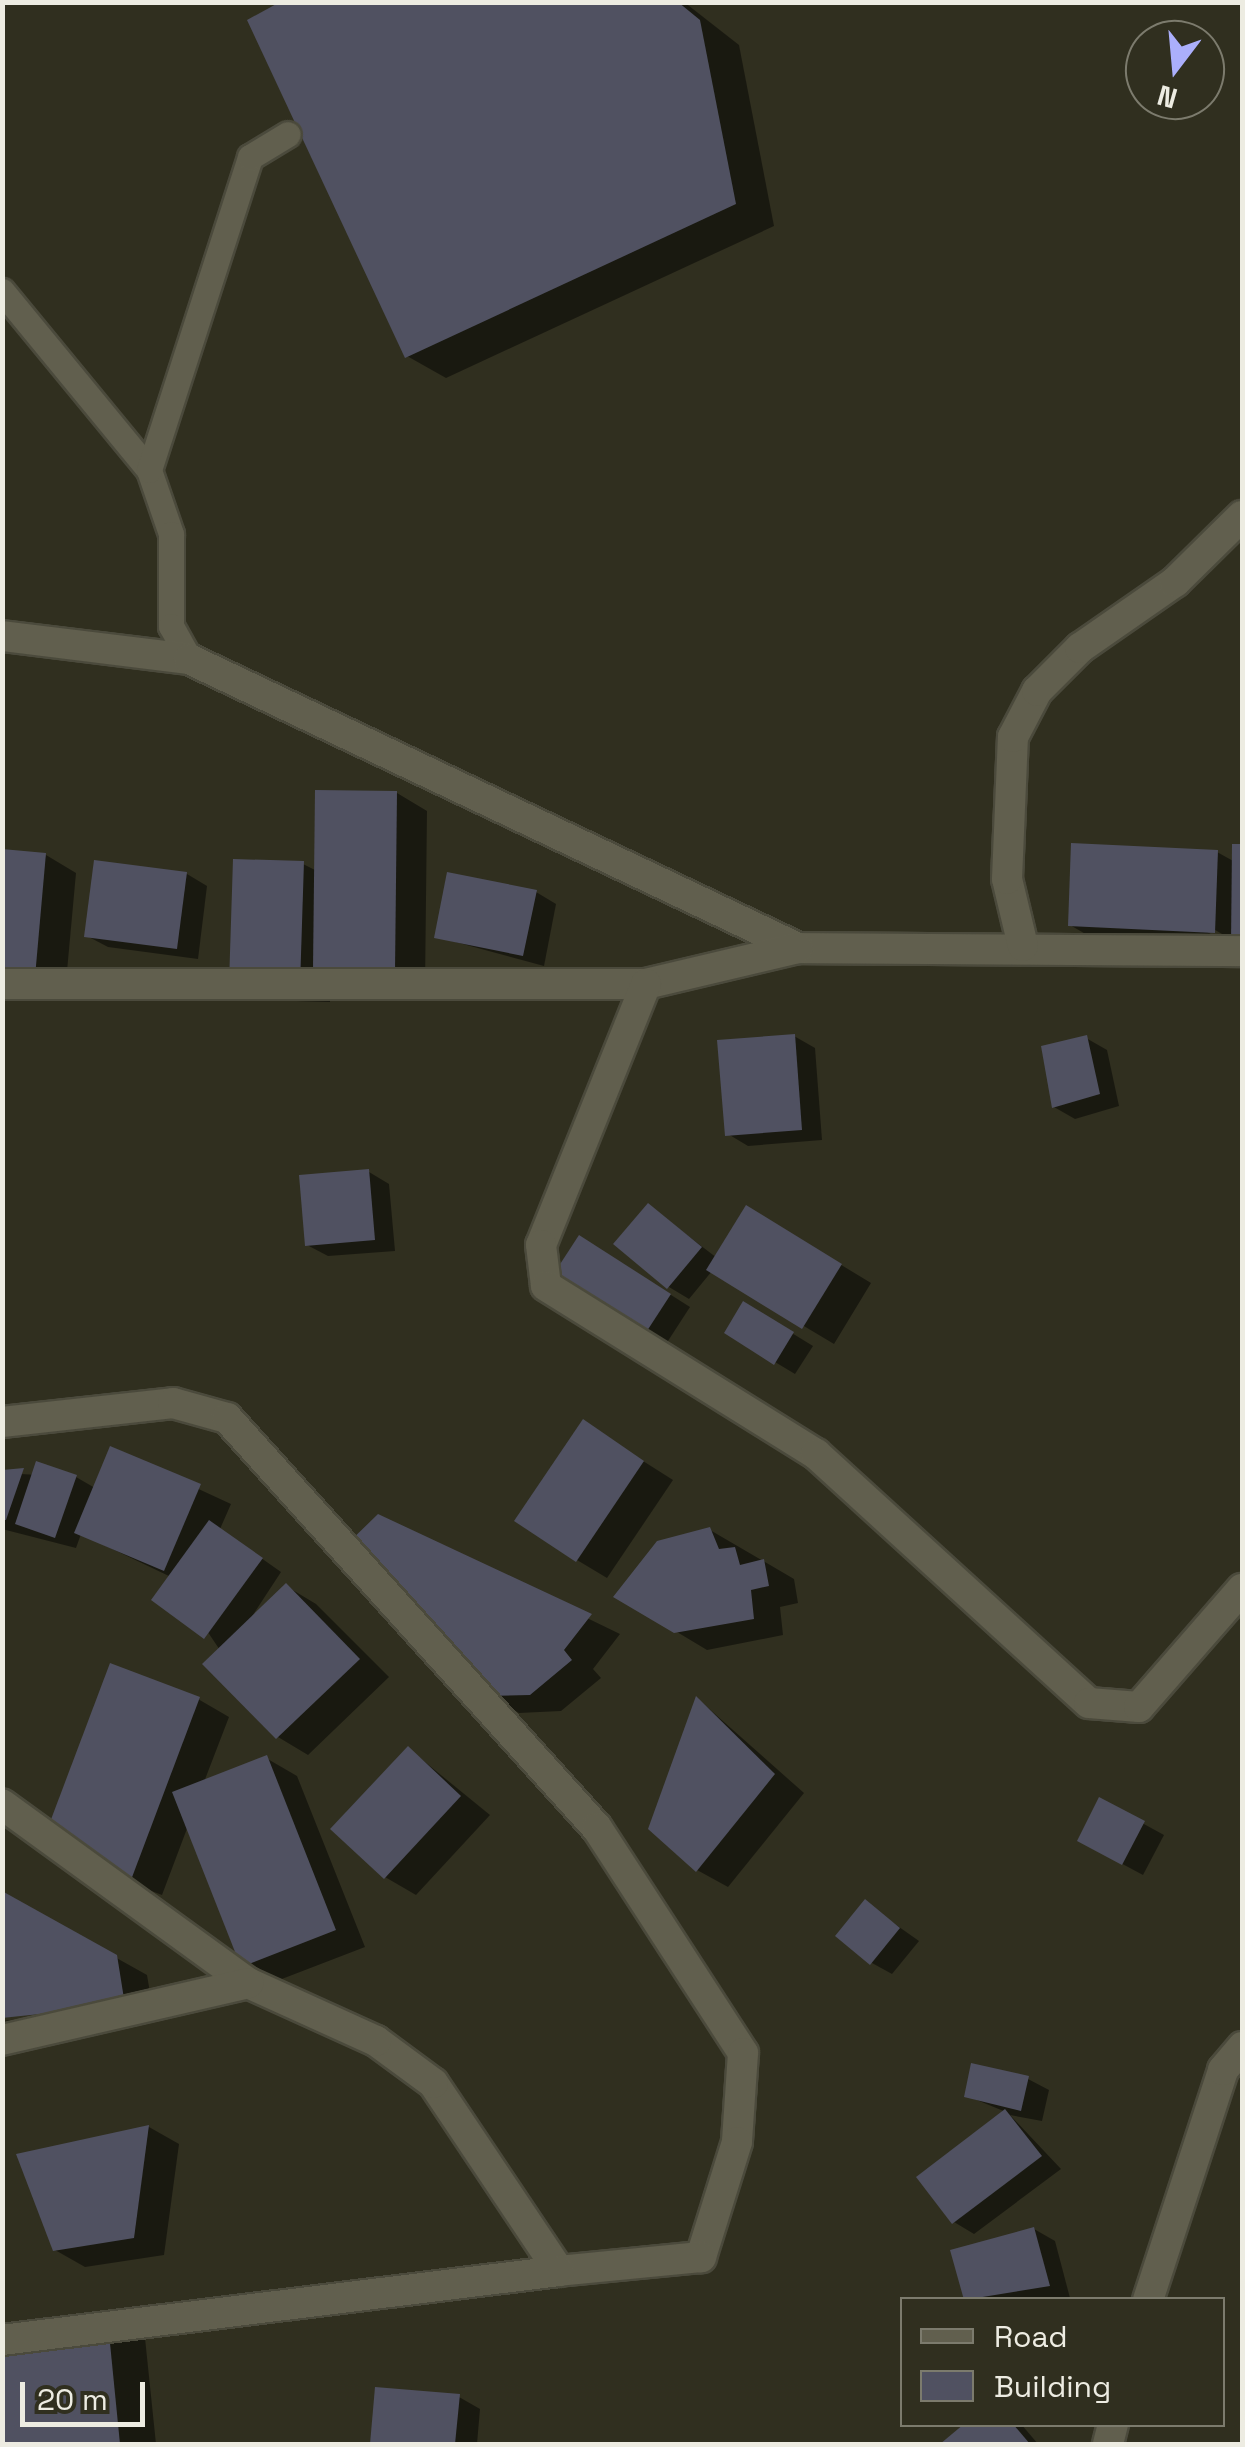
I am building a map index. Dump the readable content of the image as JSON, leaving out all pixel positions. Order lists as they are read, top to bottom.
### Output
{
  "legend": ["Road", "Building"],
  "scale_bar": "20 m",
  "north": "bottom"
}
